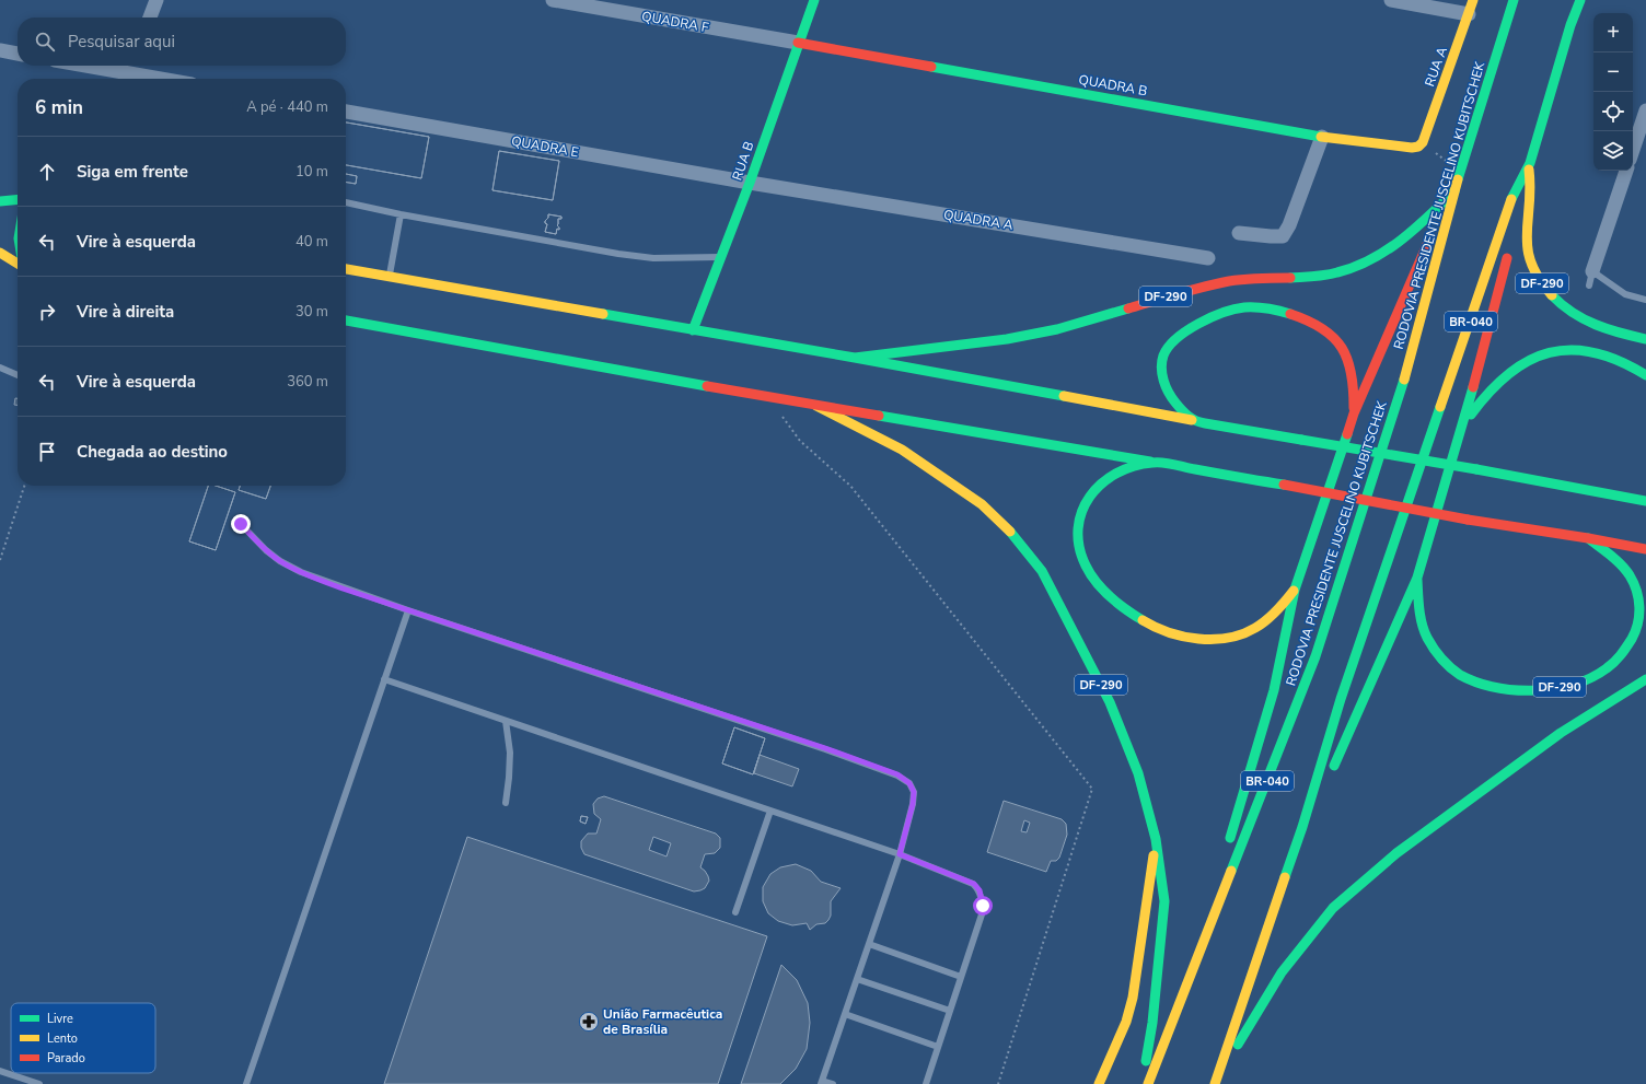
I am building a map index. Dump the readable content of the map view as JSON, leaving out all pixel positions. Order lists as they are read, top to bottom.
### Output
{
  "streets": {
    "main road": [
      "RUA A",
      "QUADRA B",
      "RUA B",
      "RODOVIA PRESIDENTE JUSCELINO KUBITSCHEK",
      "DF-290",
      "BR-040"
    ],
    "street": ["QUADRA F", "QUADRA E", "QUADRA A"]
  },
  "crossings": [
    ["QUADRA F", "QUADRA B"],
    ["QUADRA F", "RUA B"],
    ["RUA A", "QUADRA B"],
    ["QUADRA B", "RUA B"],
    ["QUADRA E", "RUA B"],
    ["QUADRA E", "QUADRA A"],
    ["RUA B", "QUADRA A"],
    ["RUA B", "DF-290"],
    ["RODOVIA PRESIDENTE JUSCELINO KUBITSCHEK", "DF-290"],
    ["DF-290", "BR-040"]
  ],
  "places": {
    "pharmacy": ["União Farmacêutica de Brasília"]
  },
  "legend": ["Livre", "Lento", "Parado"],
  "page": {
    "map_buttons": ["+", "−"],
    "search": "Pesquisar aqui",
    "heading": ["6 min", "A pé · 440 m"],
    "list": [
      ["Siga em frente", "10 m"],
      ["Vire à esquerda", "40 m"],
      ["Vire à direita", "30 m"],
      ["Vire à esquerda", "360 m"],
      "Chegada ao destino"
    ]
  }
}
